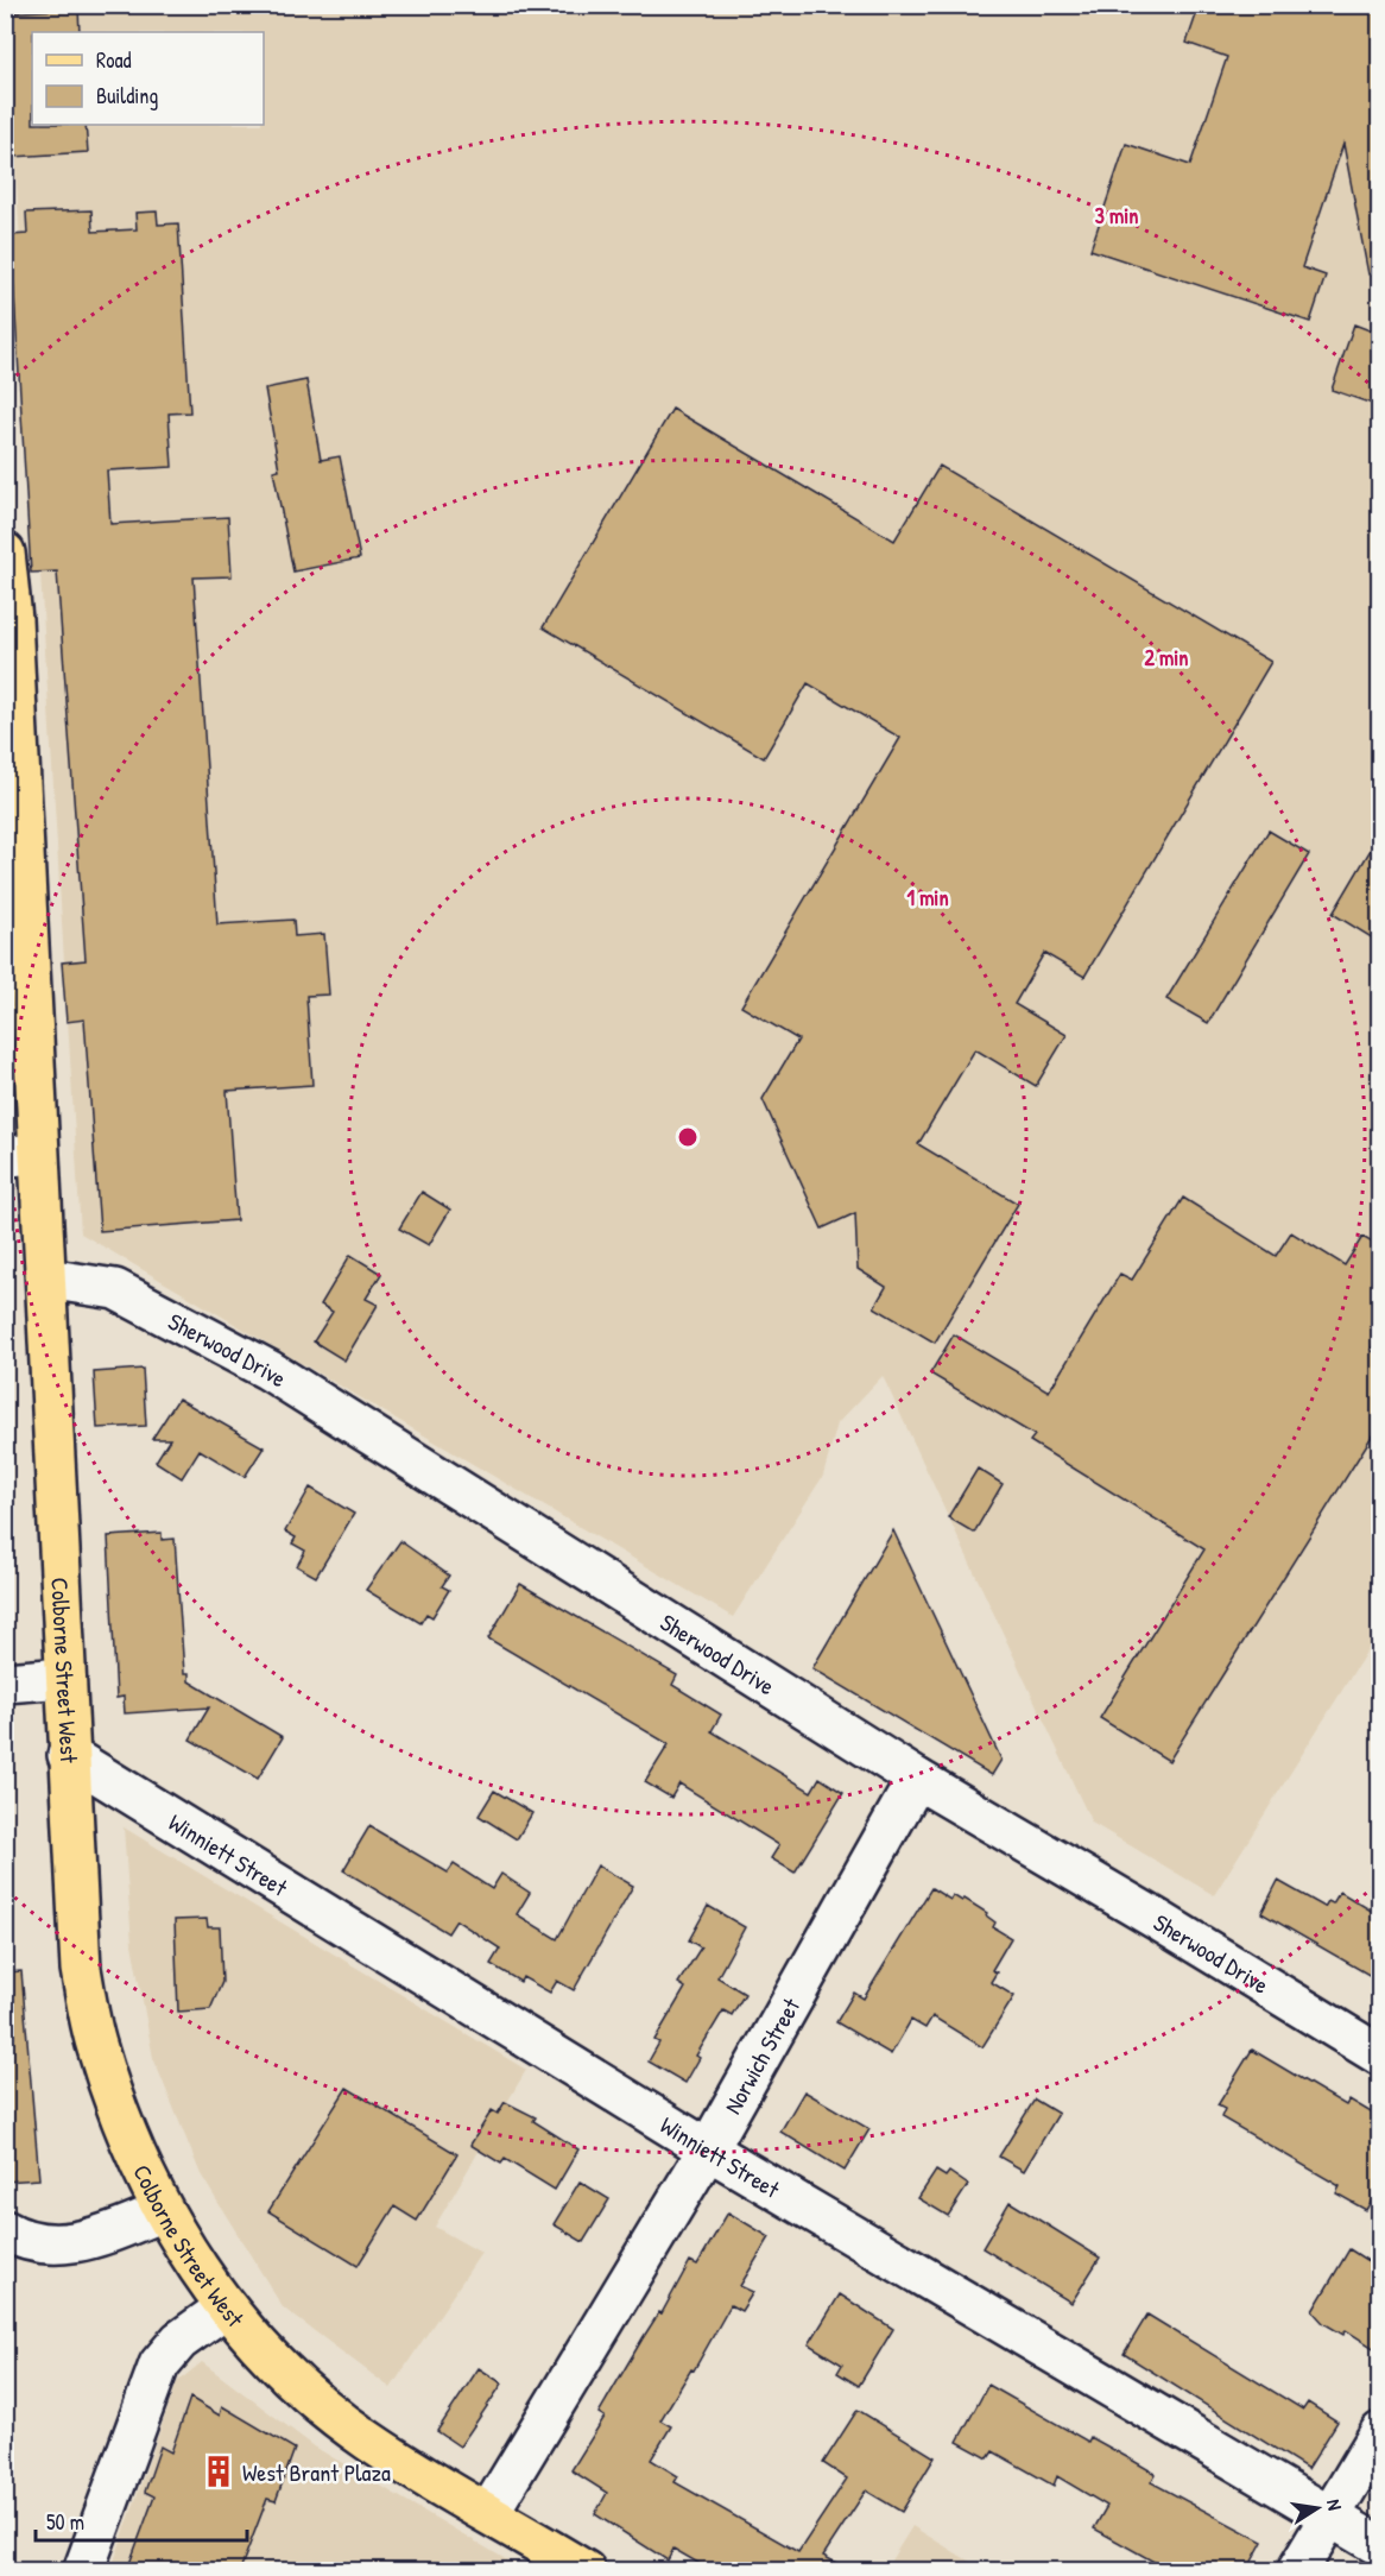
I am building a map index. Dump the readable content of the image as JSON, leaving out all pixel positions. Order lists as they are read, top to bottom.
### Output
{
  "streets": {
    "main road": ["Colborne Street West"],
    "street": ["Sherwood Drive", "Winniett Street", "Norwich Street"]
  },
  "crossings": [
    ["Sherwood Drive", "Colborne Street West"],
    ["Sherwood Drive", "Norwich Street"],
    ["Colborne Street West", "Winniett Street"],
    ["Colborne Street West", "Norwich Street"],
    ["Winniett Street", "Norwich Street"]
  ],
  "places": {
    "building": ["West Brant Plaza"]
  },
  "legend": ["Road", "Building"],
  "scale_bar": "50 m",
  "north": "right",
  "rings": ["3 min", "2 min", "1 min"]
}
